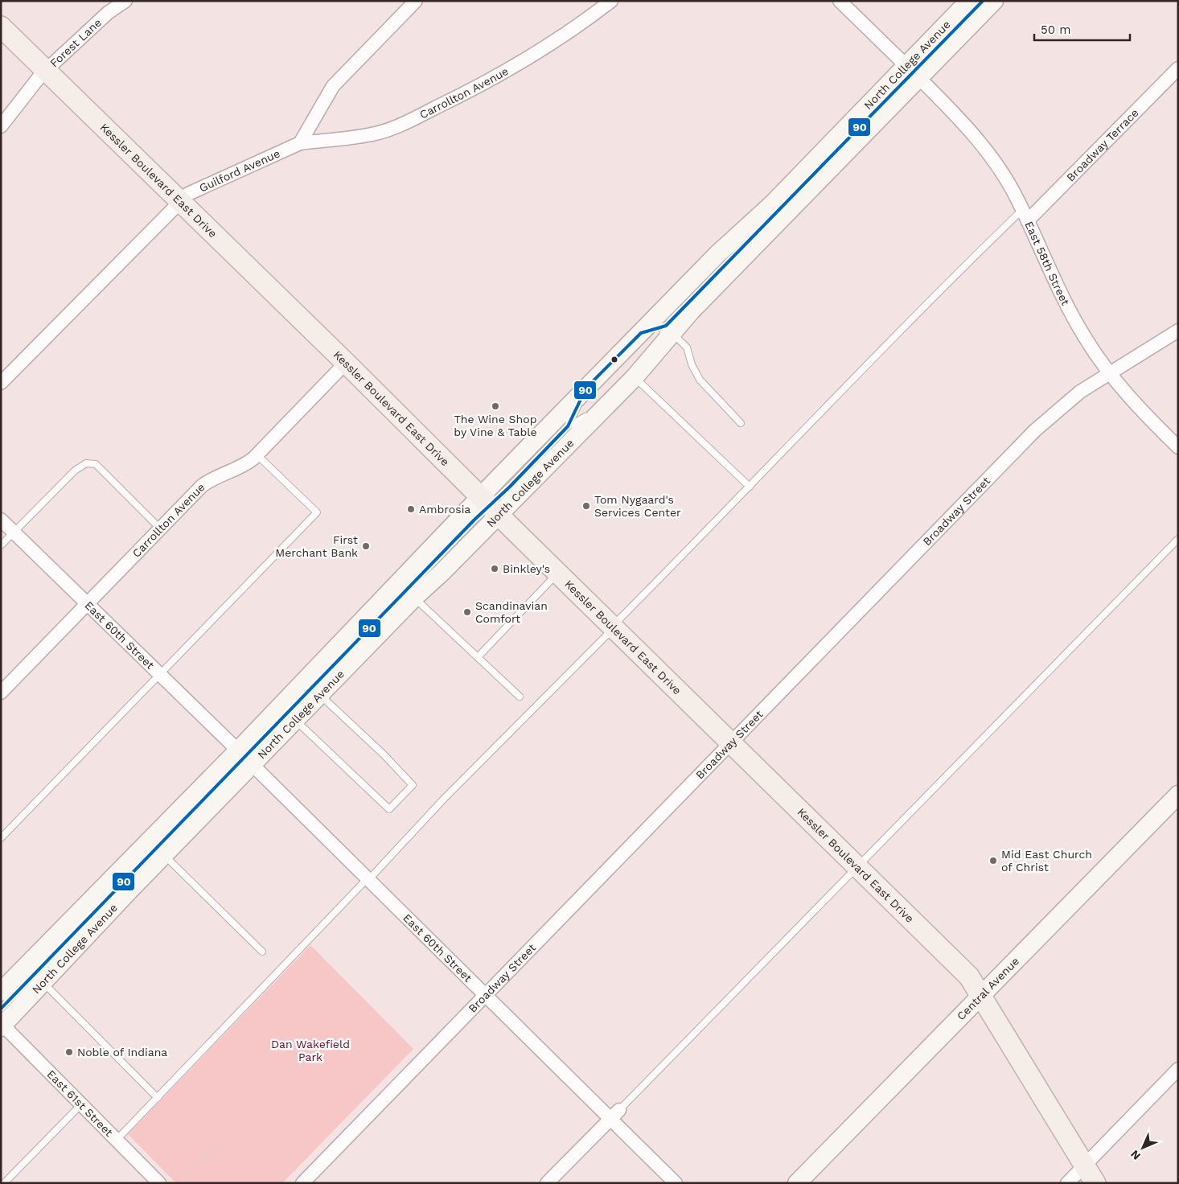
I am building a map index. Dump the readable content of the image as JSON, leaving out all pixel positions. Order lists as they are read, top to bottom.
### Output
{
  "streets": {
    "main road": ["North College Avenue", "Kessler Boulevard East Drive", "Central Avenue"],
    "street": [
      "Forest Lane",
      "Carrollton Avenue",
      "Broadway Terrace",
      "Guilford Avenue",
      "East 58th Street",
      "Broadway Street",
      "East 60th Street",
      "East 61st Street"
    ]
  },
  "crossings": [
    ["Forest Lane", "Kessler Boulevard East Drive"],
    ["North College Avenue", "Kessler Boulevard East Drive"],
    ["North College Avenue", "East 58th Street"],
    ["North College Avenue", "East 60th Street"],
    ["North College Avenue", "East 61st Street"],
    ["Carrollton Avenue", "Guilford Avenue"],
    ["Carrollton Avenue", "Kessler Boulevard East Drive"],
    ["Carrollton Avenue", "East 60th Street"],
    ["Broadway Terrace", "East 58th Street"],
    ["Guilford Avenue", "Kessler Boulevard East Drive"],
    ["Kessler Boulevard East Drive", "Broadway Street"],
    ["Kessler Boulevard East Drive", "Central Avenue"],
    ["East 58th Street", "Broadway Street"],
    ["Broadway Street", "East 60th Street"]
  ],
  "parks": ["Dan Wakefield Park"],
  "places": [
    "The Wine Shop by Vine & Table",
    "Tom Nygaard's Services Center",
    "Ambrosia",
    "First Merchant Bank",
    "Binkley's",
    "Scandinavian Comfort",
    "Mid East Church of Christ",
    "Noble of Indiana"
  ],
  "lines": ["transit line 90"],
  "scale_bar": "50 m",
  "north": "bottom left"
}
